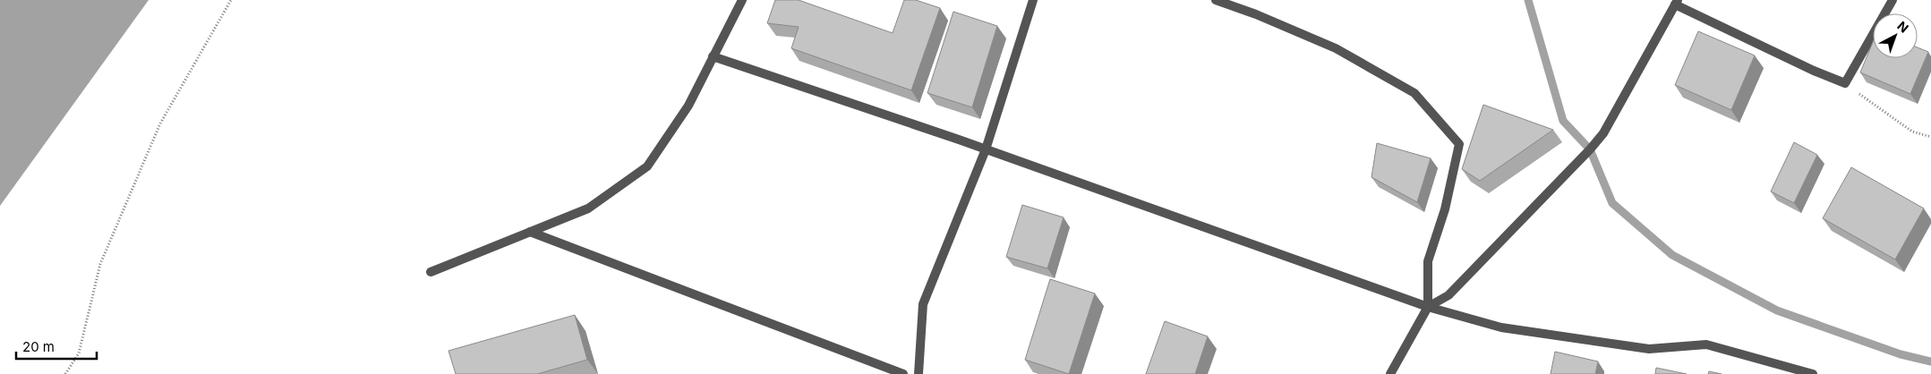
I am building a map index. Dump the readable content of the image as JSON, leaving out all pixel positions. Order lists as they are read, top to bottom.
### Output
{
  "scale_bar": "20 m",
  "north": "top right"
}
